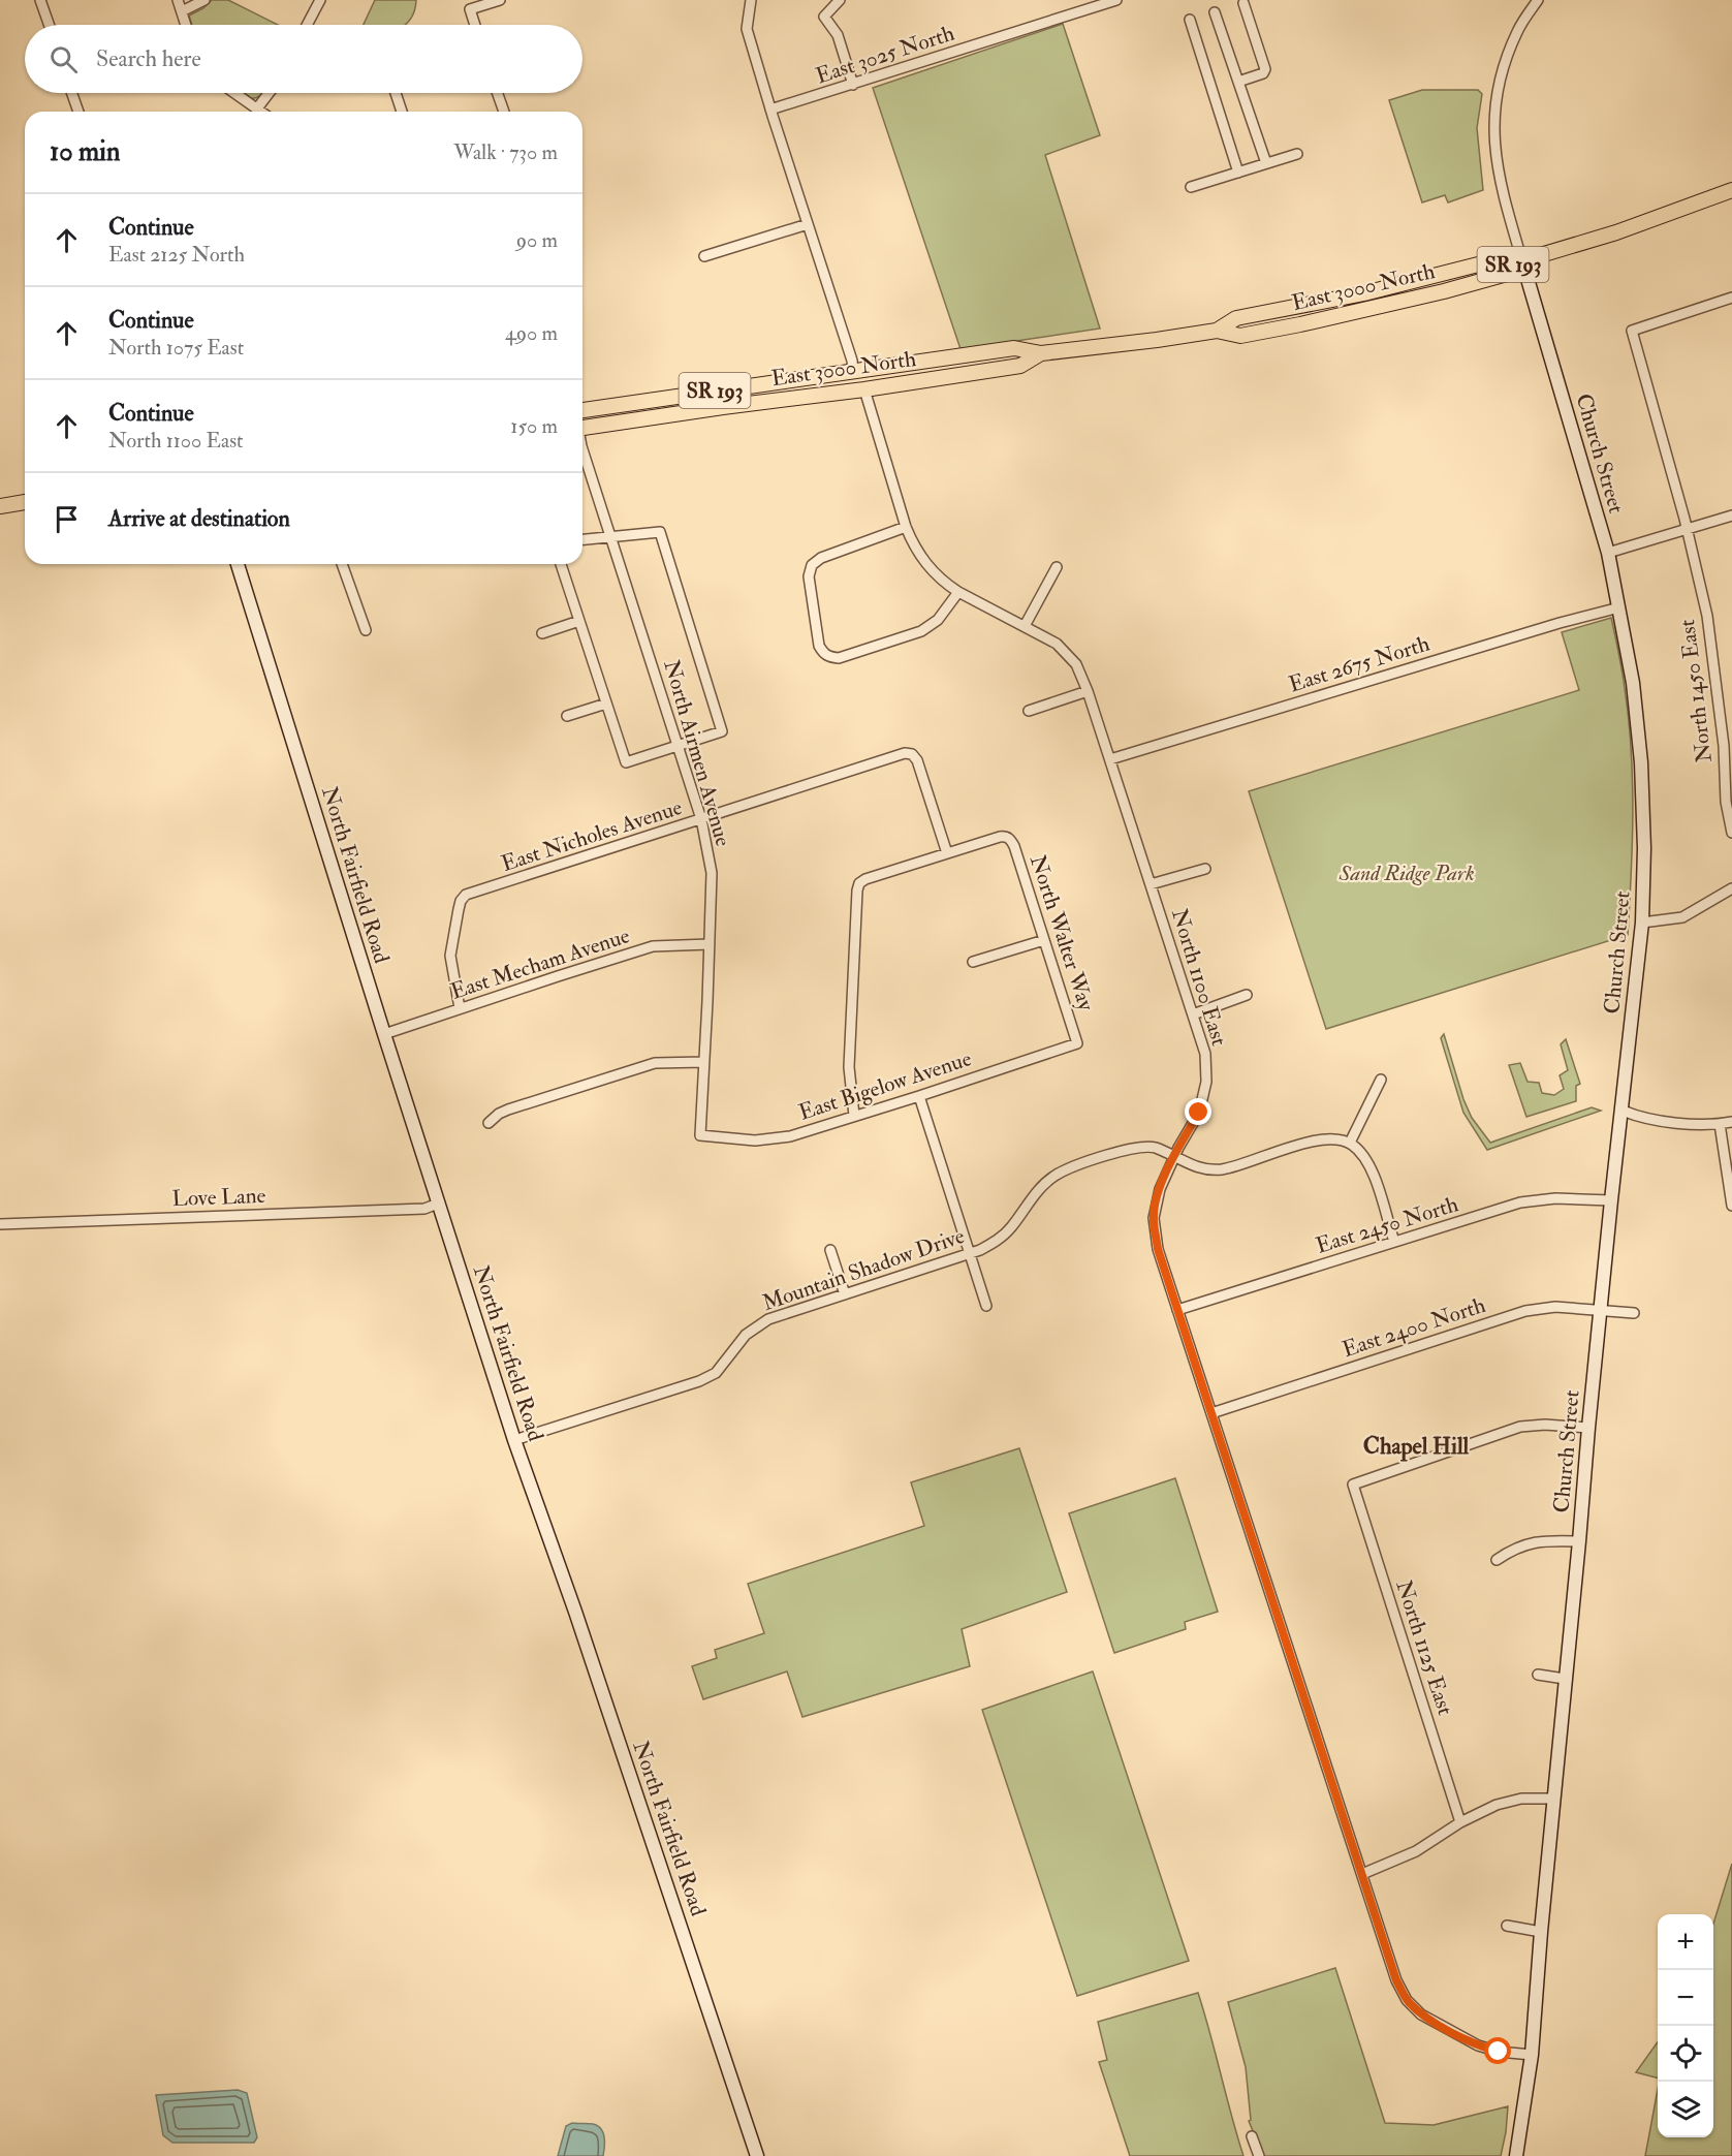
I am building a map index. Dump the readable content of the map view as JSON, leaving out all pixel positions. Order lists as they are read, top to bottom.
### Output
{
  "streets": {
    "main road": ["SR 193", "East 3000 North"],
    "street": [
      "East 3025 North",
      "Church Street",
      "East 2675 North",
      "North 1450 East",
      "North Airmen Avenue",
      "East Nicholes Avenue",
      "North Fairfield Road",
      "North Walter Way",
      "East Mecham Avenue",
      "North 1100 East",
      "East Bigelow Avenue",
      "Love Lane",
      "East 2450 North",
      "Mountain Shadow Drive",
      "East 2400 North",
      "North 1125 East"
    ]
  },
  "crossings": [
    ["East 3000 North", "Church Street"],
    ["East 3000 North", "North 1100 East"],
    ["Church Street", "East 2675 North"],
    ["Church Street", "North 1100 East"],
    ["Church Street", "East 2450 North"],
    ["Church Street", "East 2400 North"],
    ["Church Street", "North 1125 East"],
    ["East 2675 North", "North 1100 East"],
    ["North Airmen Avenue", "East Nicholes Avenue"],
    ["North Airmen Avenue", "East Mecham Avenue"],
    ["North Airmen Avenue", "East Bigelow Avenue"],
    ["East Nicholes Avenue", "North Walter Way"],
    ["East Nicholes Avenue", "East Mecham Avenue"],
    ["North Fairfield Road", "East Mecham Avenue"],
    ["North Fairfield Road", "Love Lane"],
    ["North Fairfield Road", "Mountain Shadow Drive"],
    ["North Walter Way", "East Bigelow Avenue"],
    ["North 1100 East", "East 2450 North"],
    ["North 1100 East", "Mountain Shadow Drive"],
    ["North 1100 East", "East 2400 North"]
  ],
  "districts": ["Chapel Hill"],
  "parks": ["Sand Ridge Park"],
  "page": {
    "search": "Search here",
    "heading": ["10 min", "Walk · 730 m"],
    "list": [
      ["Continue", "East 2125 North", "90 m"],
      ["Continue", "North 1075 East", "490 m"],
      ["Continue", "North 1100 East", "150 m"],
      "Arrive at destination"
    ],
    "map_buttons": ["+", "−"]
  }
}
